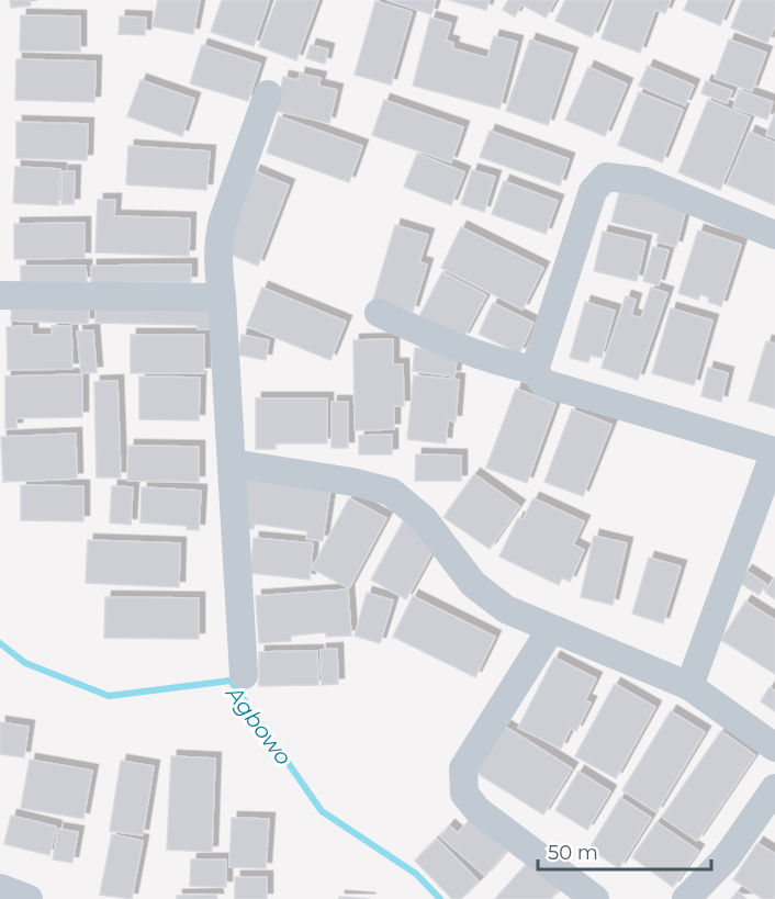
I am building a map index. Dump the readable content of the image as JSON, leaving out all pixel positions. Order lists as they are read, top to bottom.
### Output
{
  "water": ["Agbowo"],
  "scale_bar": "50 m"
}
